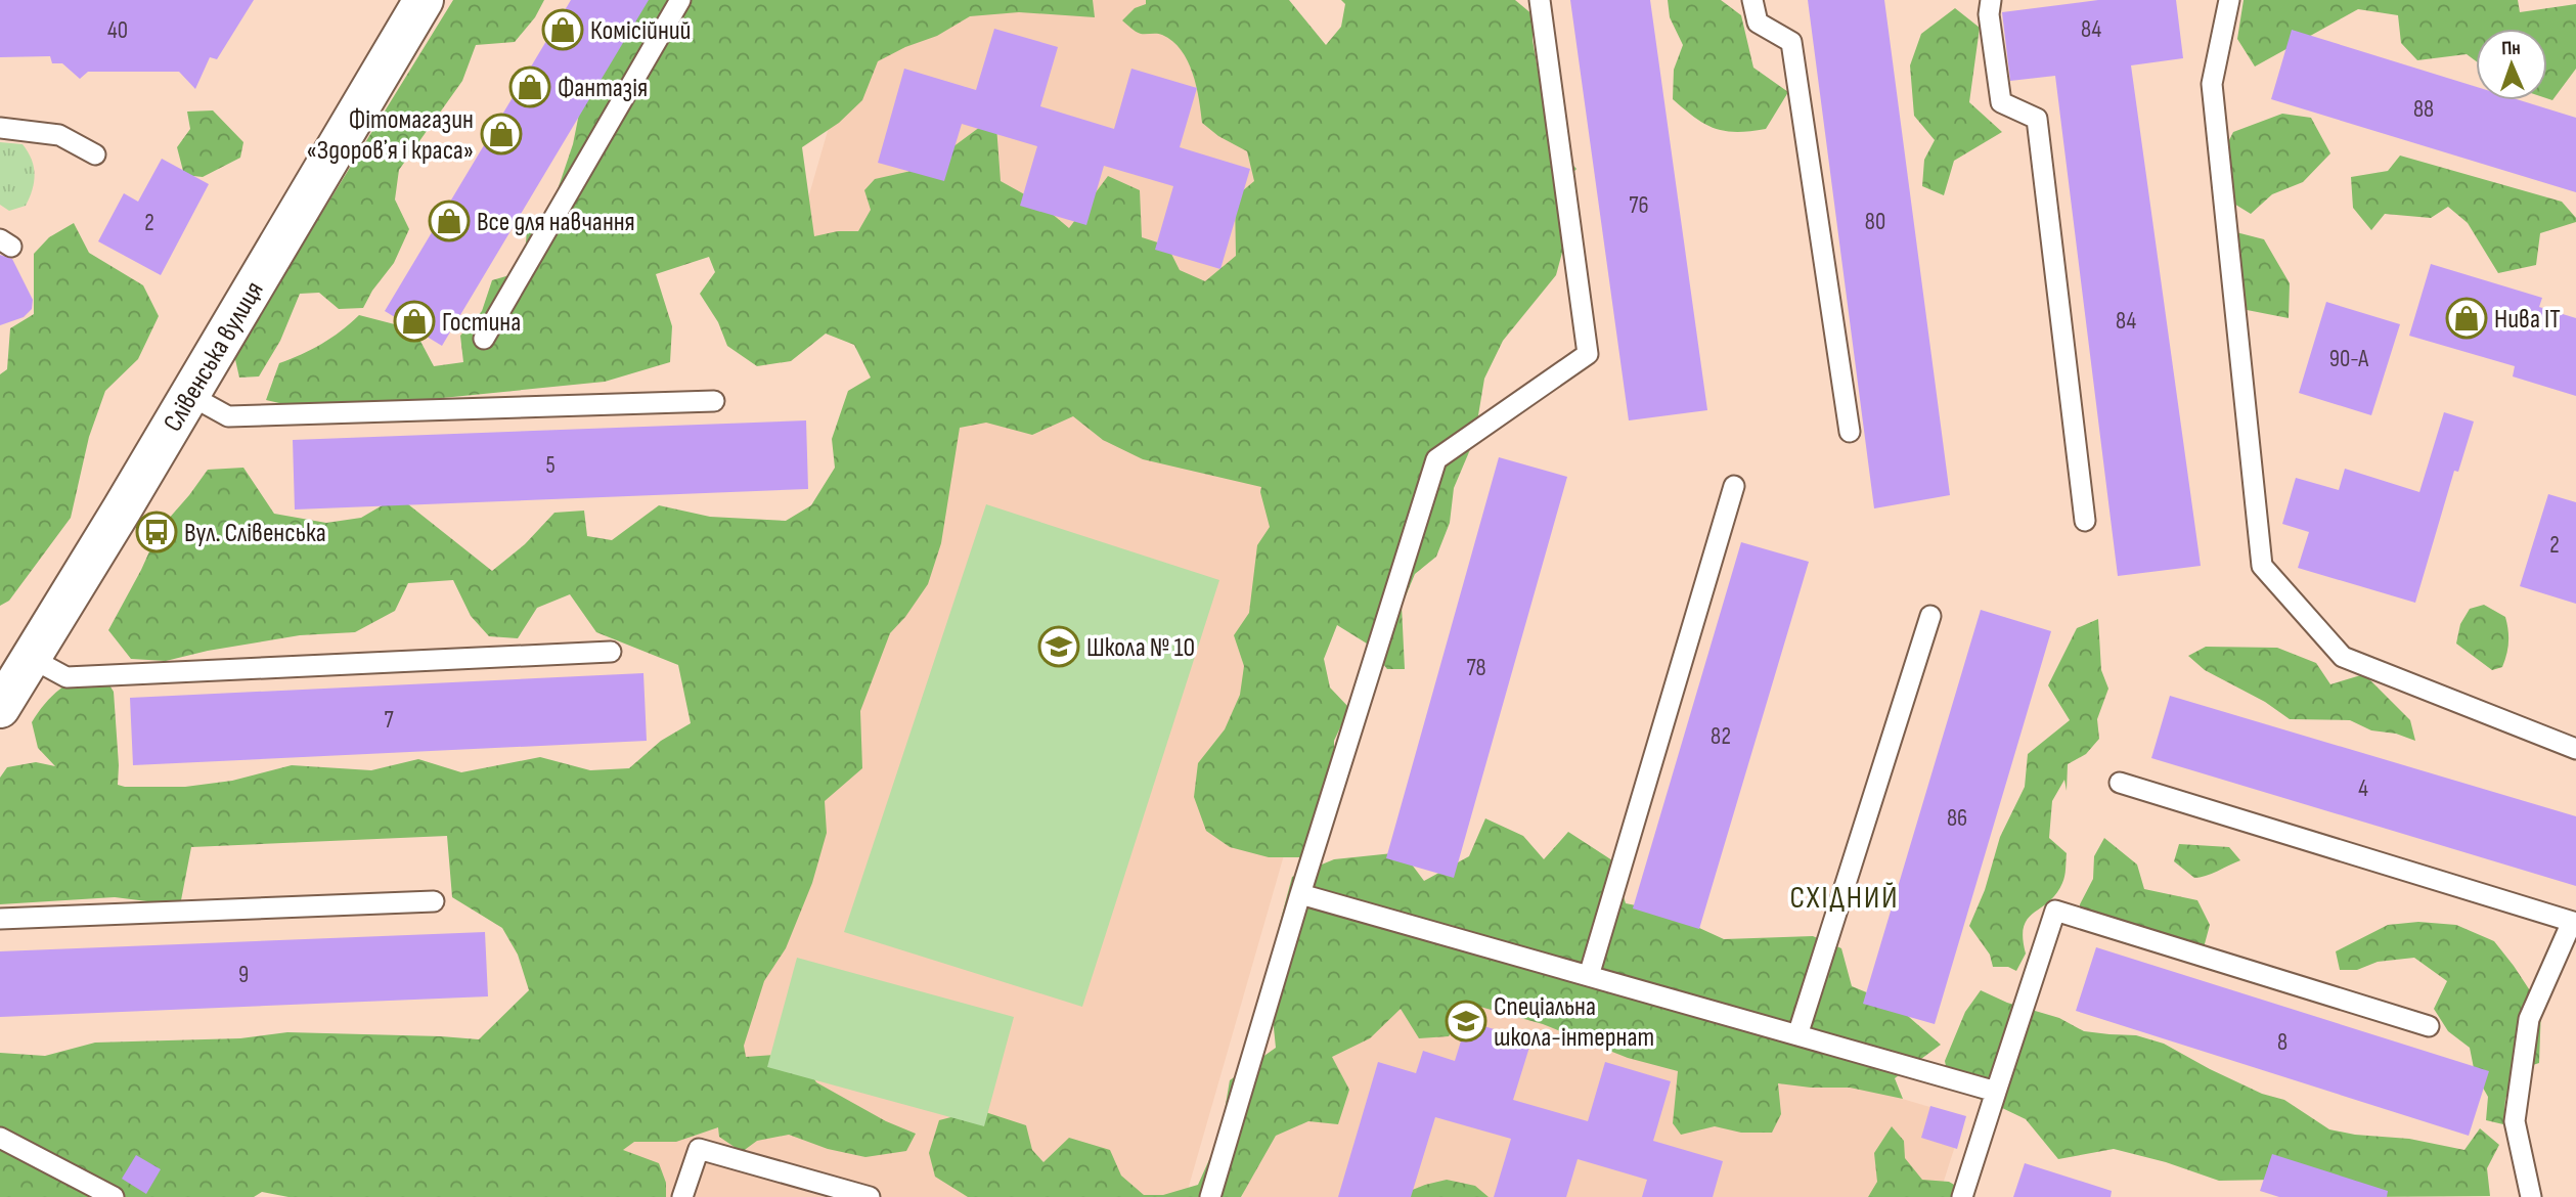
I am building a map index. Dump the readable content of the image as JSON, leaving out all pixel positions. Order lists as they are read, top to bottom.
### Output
{
  "streets": {
    "main road": ["Слівенська вулиця"]
  },
  "districts": ["СХІДНИЙ"],
  "places": {
    "shop": [
      "Комісійний",
      "Фантазія",
      "Фітомагазин «Здоровʼя і краса»",
      "Все для навчання",
      "Нива IT",
      "Гостина"
    ],
    "bus stop": ["Вул. Слівенська"],
    "school or university": ["Школа № 10", "Спеціальна школа-інтернат"]
  },
  "house_numbers": [
    "84",
    "40",
    "88",
    "76",
    "80",
    "2",
    "84",
    "90-А",
    "5",
    "2",
    "78",
    "7",
    "82",
    "4",
    "86",
    "9",
    "8"
  ],
  "north": "top"
}
